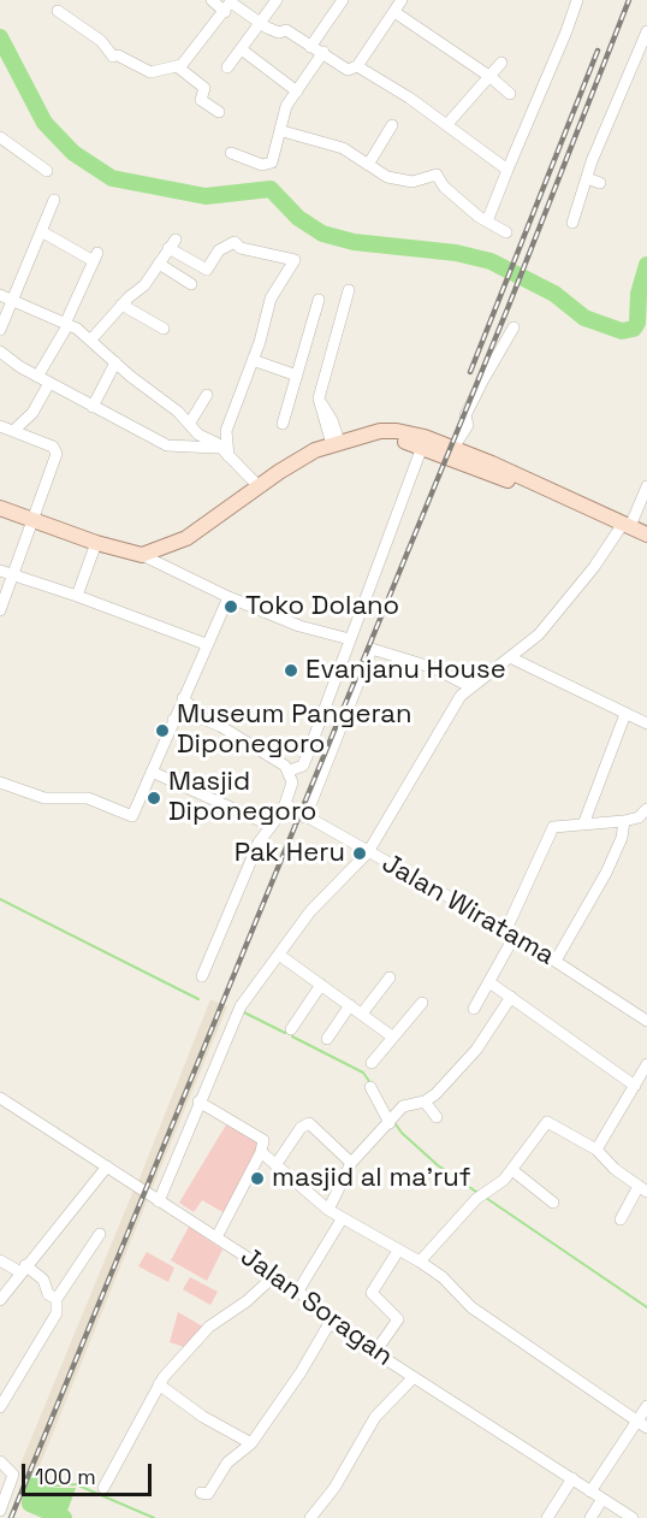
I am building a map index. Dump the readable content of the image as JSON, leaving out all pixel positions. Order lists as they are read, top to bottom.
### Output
{
  "streets": {
    "street": ["Jalan Wiratama", "Jalan Soragan"]
  },
  "places": [
    "Toko Dolano",
    "Evanjanu House",
    "Museum Pangeran Diponegoro",
    "Masjid Diponegoro",
    "Pak Heru",
    "masjid al ma'ruf"
  ],
  "scale_bar": "100 m"
}
